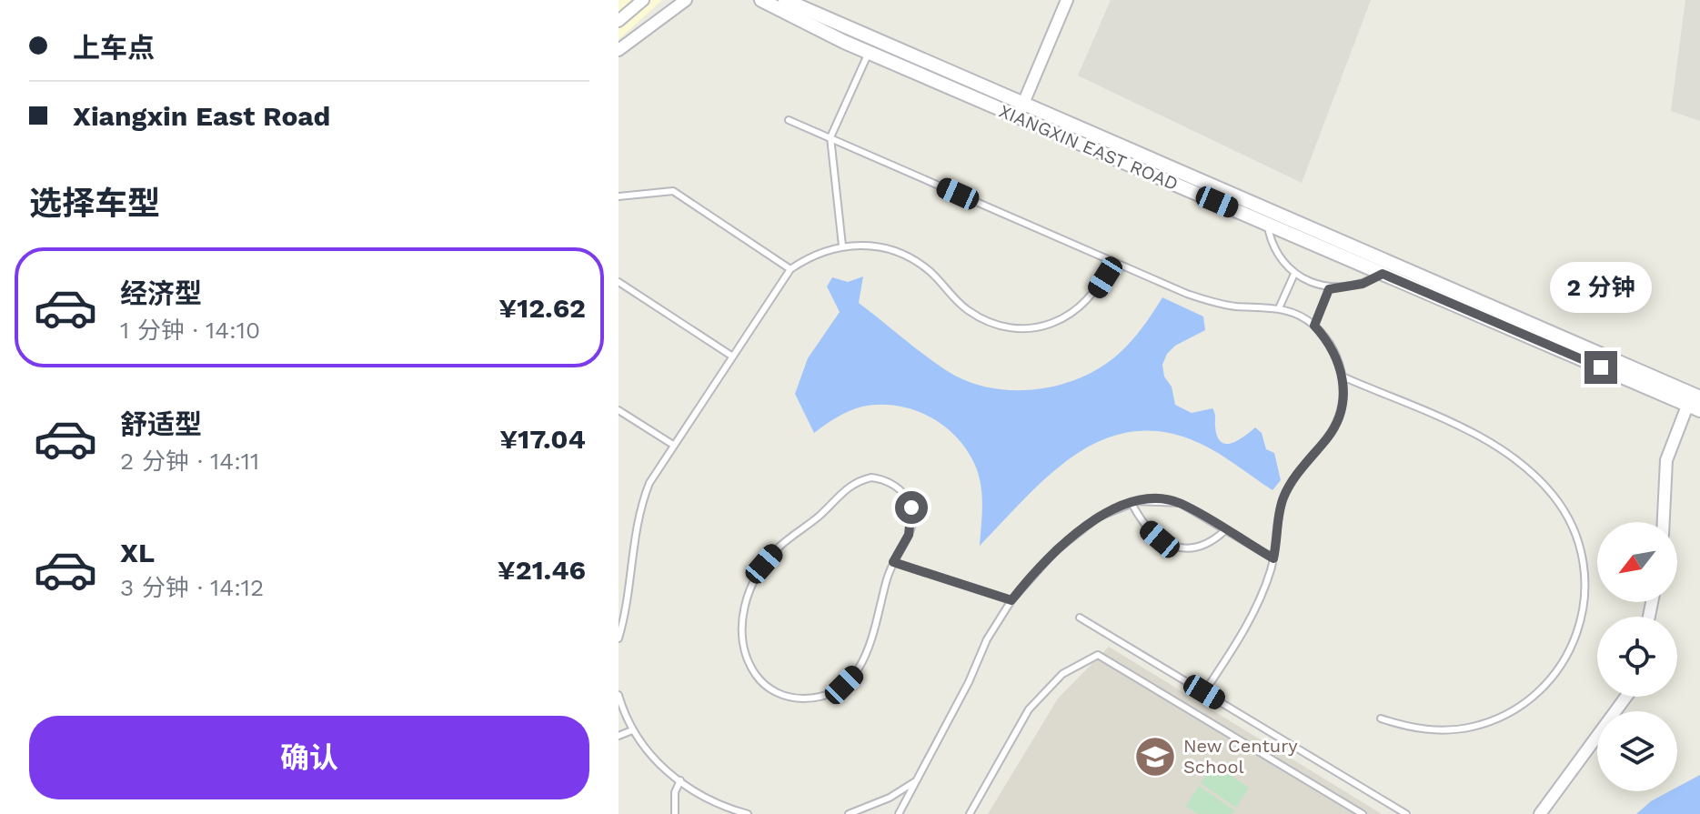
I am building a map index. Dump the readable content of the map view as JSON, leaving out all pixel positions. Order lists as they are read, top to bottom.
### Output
{
  "streets": {
    "street": ["XIANGXIN EAST ROAD"]
  },
  "places": {
    "school or university": ["New Century School"]
  },
  "north": "bottom left",
  "page": {
    "banner": ["上车点", "Xiangxin East Road"],
    "heading": "选择车型",
    "list": [
      {
        "name": "经济型",
        "note": "1 分钟 · 14:10",
        "value": "¥12.62"
      },
      {
        "name": "舒适型",
        "note": "2 分钟 · 14:11",
        "value": "¥17.04"
      },
      {
        "name": "XL",
        "note": "3 分钟 · 14:12",
        "value": "¥21.46"
      }
    ],
    "bubble": "2 分钟",
    "buttons": "确认"
  }
}
